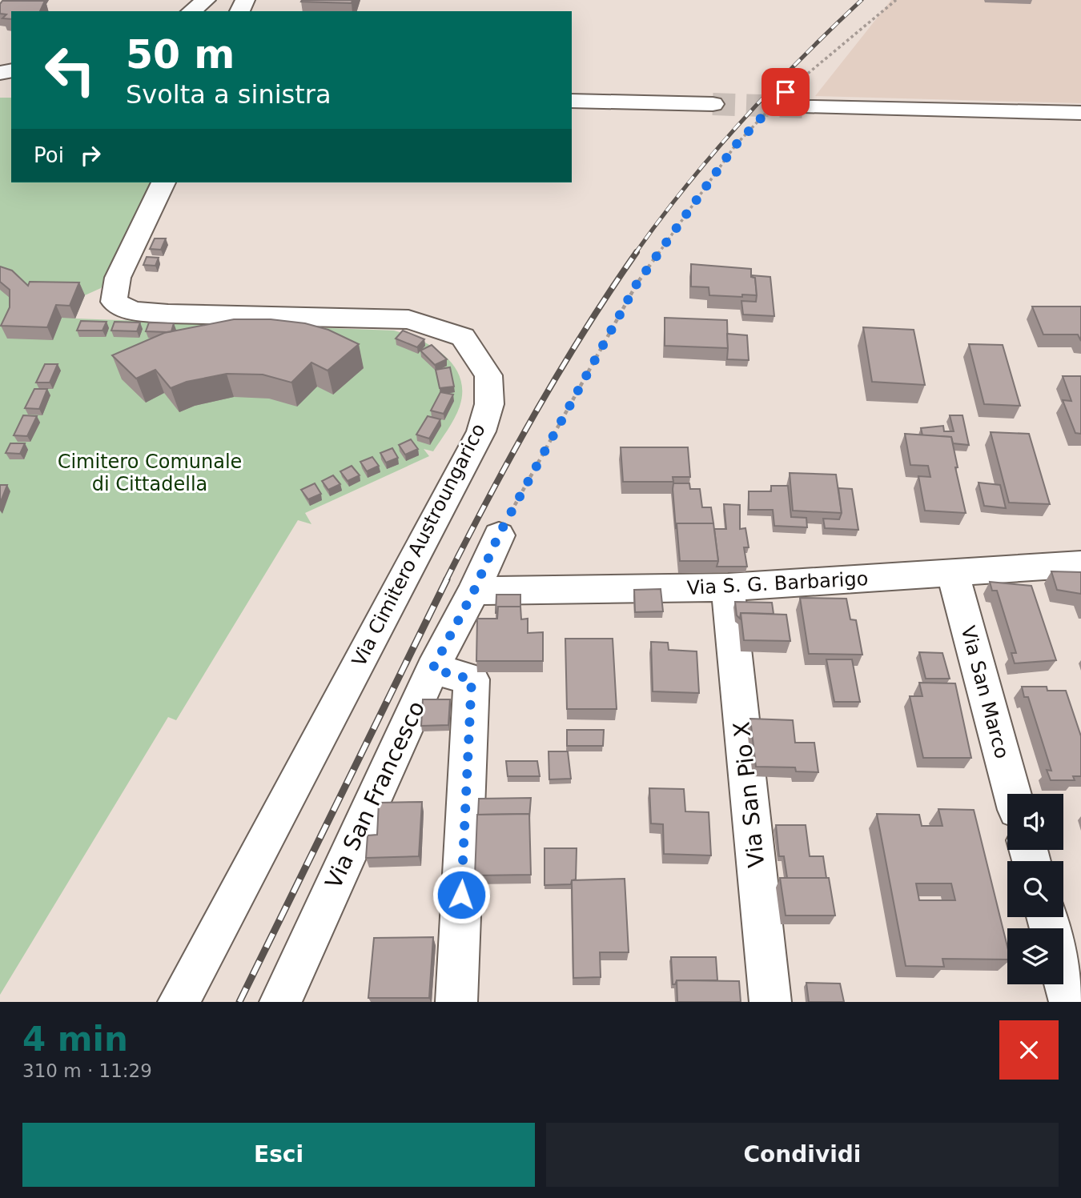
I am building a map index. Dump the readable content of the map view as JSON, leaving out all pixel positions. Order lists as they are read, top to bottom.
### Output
{
  "streets": {
    "street": [
      "Via Cimitero Austroungarico",
      "Via S. G. Barbarigo",
      "Via San Marco",
      "Via San Francesco",
      "Via San Pio X"
    ]
  },
  "crossings": [
    ["Via S. G. Barbarigo", "Via San Marco"],
    ["Via S. G. Barbarigo", "Via San Francesco"],
    ["Via S. G. Barbarigo", "Via San Pio X"]
  ],
  "parks": ["Cimitero Comunale di Cittadella"],
  "page": {
    "turn": ["50 m", "Svolta a sinistra"],
    "then": "Poi",
    "heading": ["4 min", "310 m · 11:29"],
    "buttons": ["Esci", "Condividi"]
  }
}
